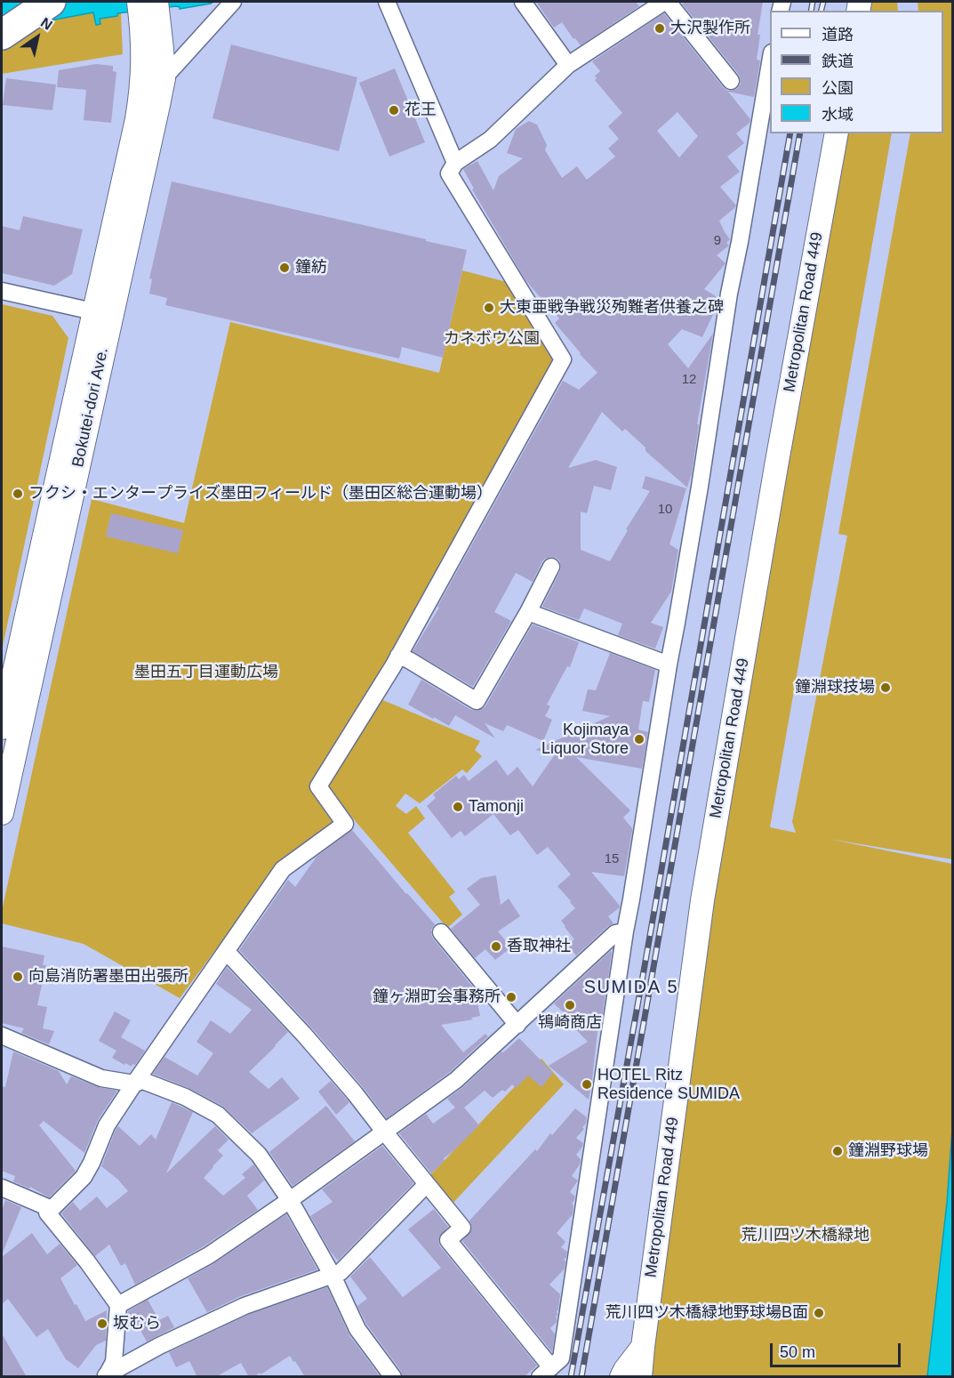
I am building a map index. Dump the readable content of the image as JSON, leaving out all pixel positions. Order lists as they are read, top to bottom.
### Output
{
  "streets": {
    "main road": ["Metropolitan Road 449", "Bokutei-dori Ave."]
  },
  "districts": ["SUMIDA 5"],
  "parks": ["カネボウ公園", "墨田五丁目運動広場", "荒川四ツ木橋緑地"],
  "places": [
    "大沢製作所",
    "花王",
    "鐘紡",
    "大東亜戦争戦災殉難者供養之碑",
    "フクシ・エンタープライズ墨田フィールド（墨田区総合運動場）",
    "鐘淵球技場",
    "Kojimaya Liquor Store",
    "Tamonji",
    "香取神社",
    "向島消防署墨田出張所",
    "鐘ヶ淵町会事務所",
    "鴇崎商店",
    "HOTEL Ritz Residence SUMIDA",
    "鐘淵野球場",
    "荒川四ツ木橋緑地野球場B面",
    "坂むら"
  ],
  "house_numbers": [
    "9",
    "12",
    "10",
    "15"
  ],
  "legend": [
    "道路",
    "鉄道",
    "公園",
    "水域"
  ],
  "scale_bar": "50 m",
  "north": "top right"
}
